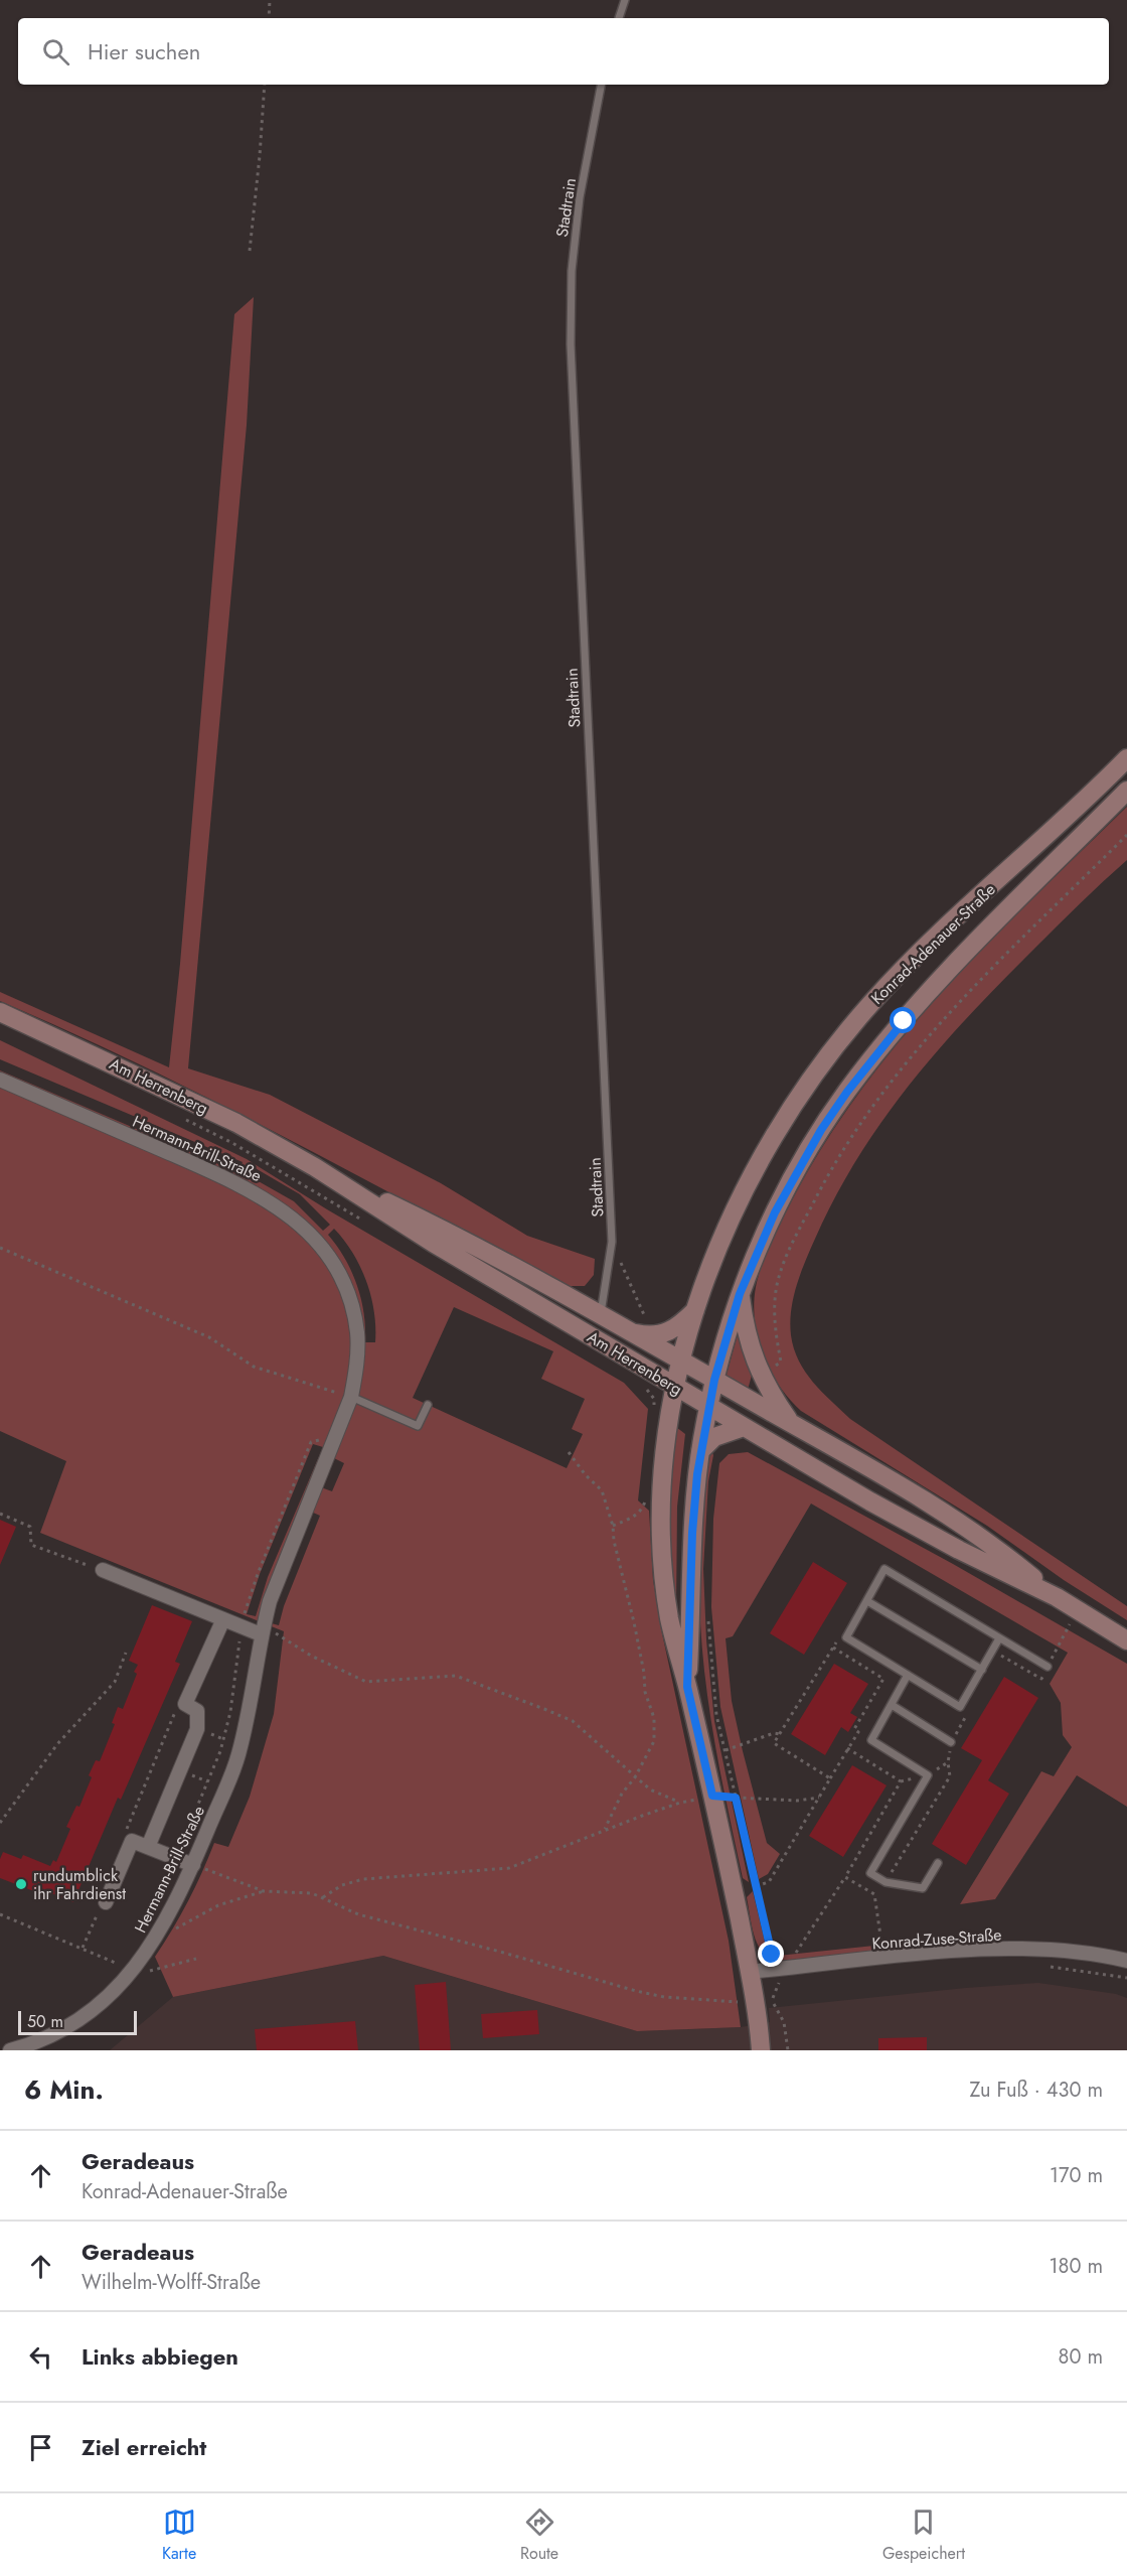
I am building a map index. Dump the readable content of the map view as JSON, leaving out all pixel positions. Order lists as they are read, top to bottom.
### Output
{
  "streets": {
    "main road": ["Konrad-Adenauer-Straße", "Am Herrenberg"],
    "street": ["Hermann-Brill-Straße", "Konrad-Zuse-Straße"],
    "lane": ["Stadtrain"]
  },
  "crossings": [
    ["Stadtrain", "Am Herrenberg"],
    ["Konrad-Adenauer-Straße", "Am Herrenberg"]
  ],
  "places": ["rundumblick ihr Fahrdienst"],
  "scale_bar": "50 m",
  "page": {
    "search": "Hier suchen",
    "scale": "50 m",
    "heading": ["6 Min.", "Zu Fuß · 430 m"],
    "list": [
      ["Geradeaus", "Konrad-Adenauer-Straße", "170 m"],
      ["Geradeaus", "Wilhelm-Wolff-Straße", "180 m"],
      ["Links abbiegen", "80 m"],
      "Ziel erreicht"
    ],
    "nav": ["Karte", "Route", "Gespeichert"]
  }
}
